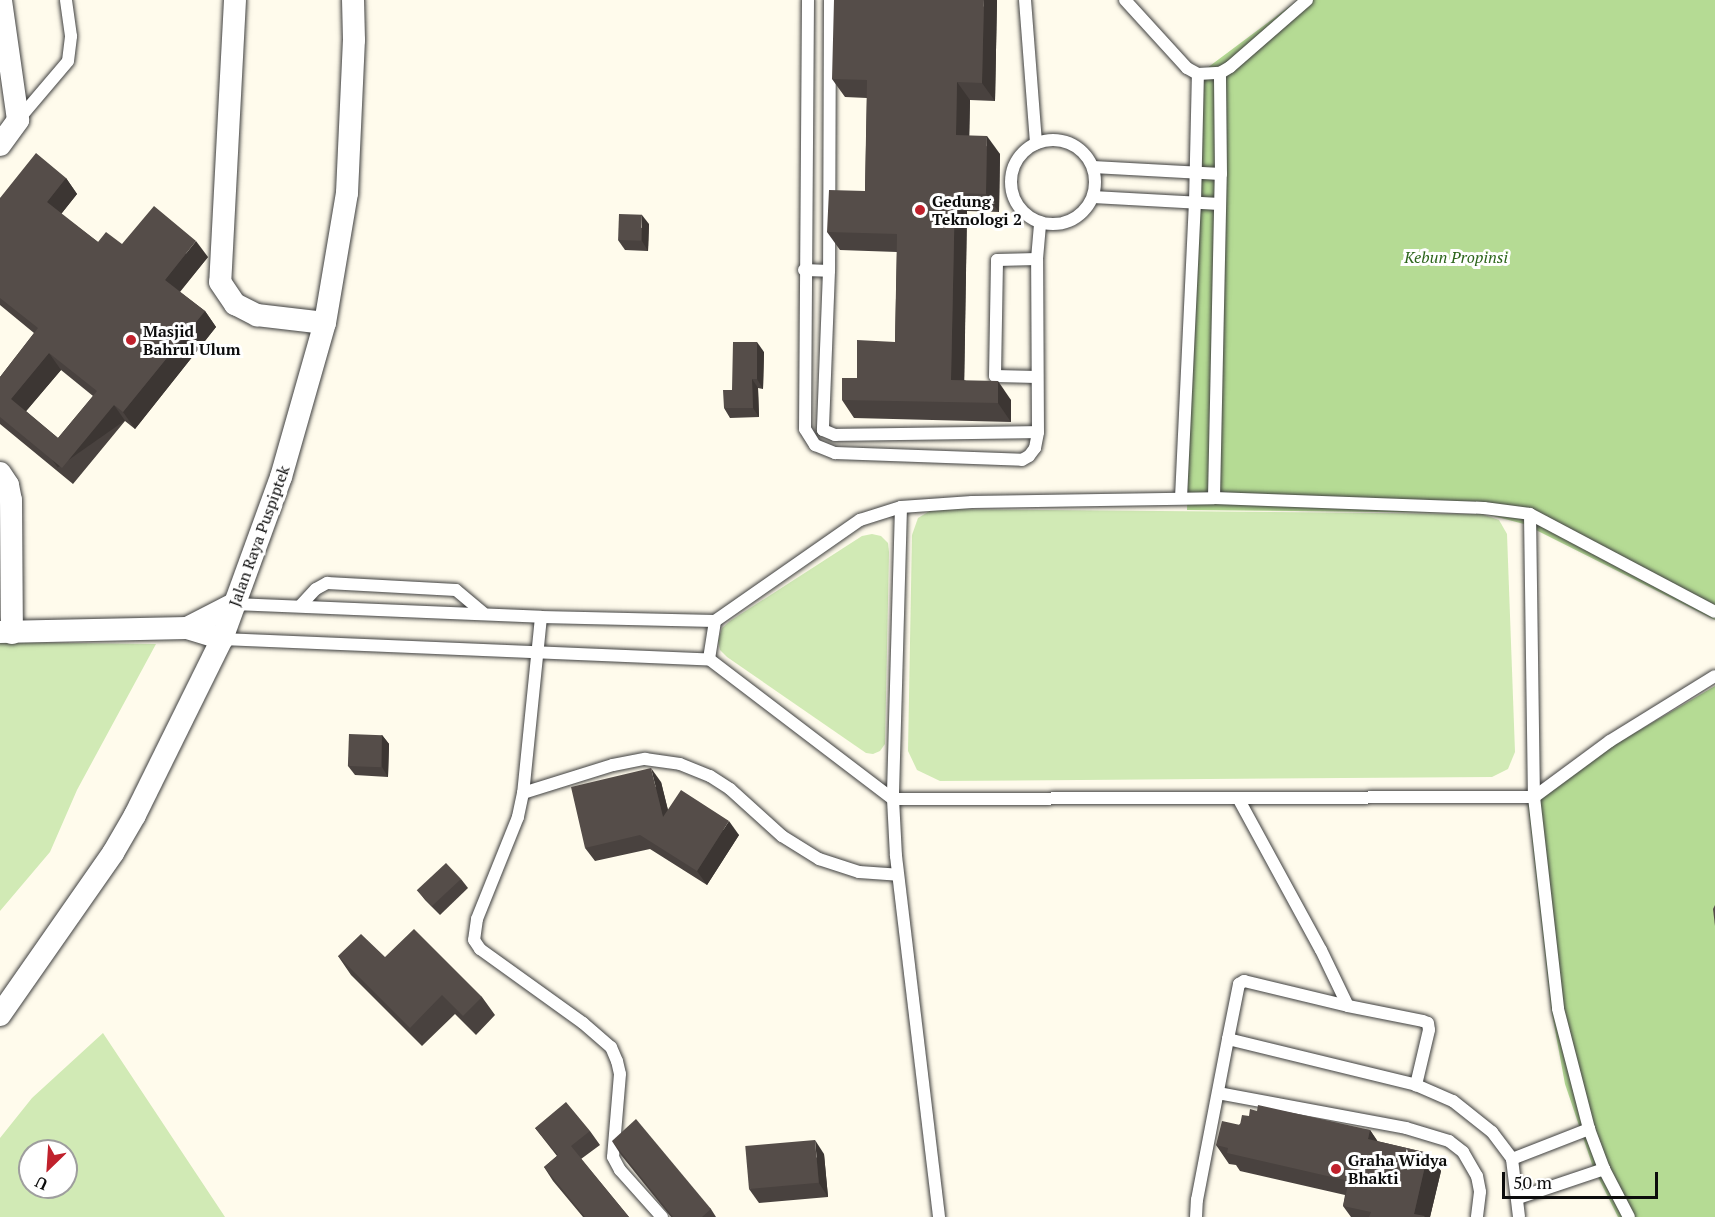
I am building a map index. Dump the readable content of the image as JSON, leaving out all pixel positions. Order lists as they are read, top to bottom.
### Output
{
  "streets": {
    "street": ["Jalan Raya Puspiptek"]
  },
  "parks": ["Kebun Propinsi"],
  "places": ["Gedung Teknologi 2", "Masjid Bahrul Ulum", "Graha Widya Bhakti"],
  "scale_bar": "50 m",
  "north": "bottom left"
}
